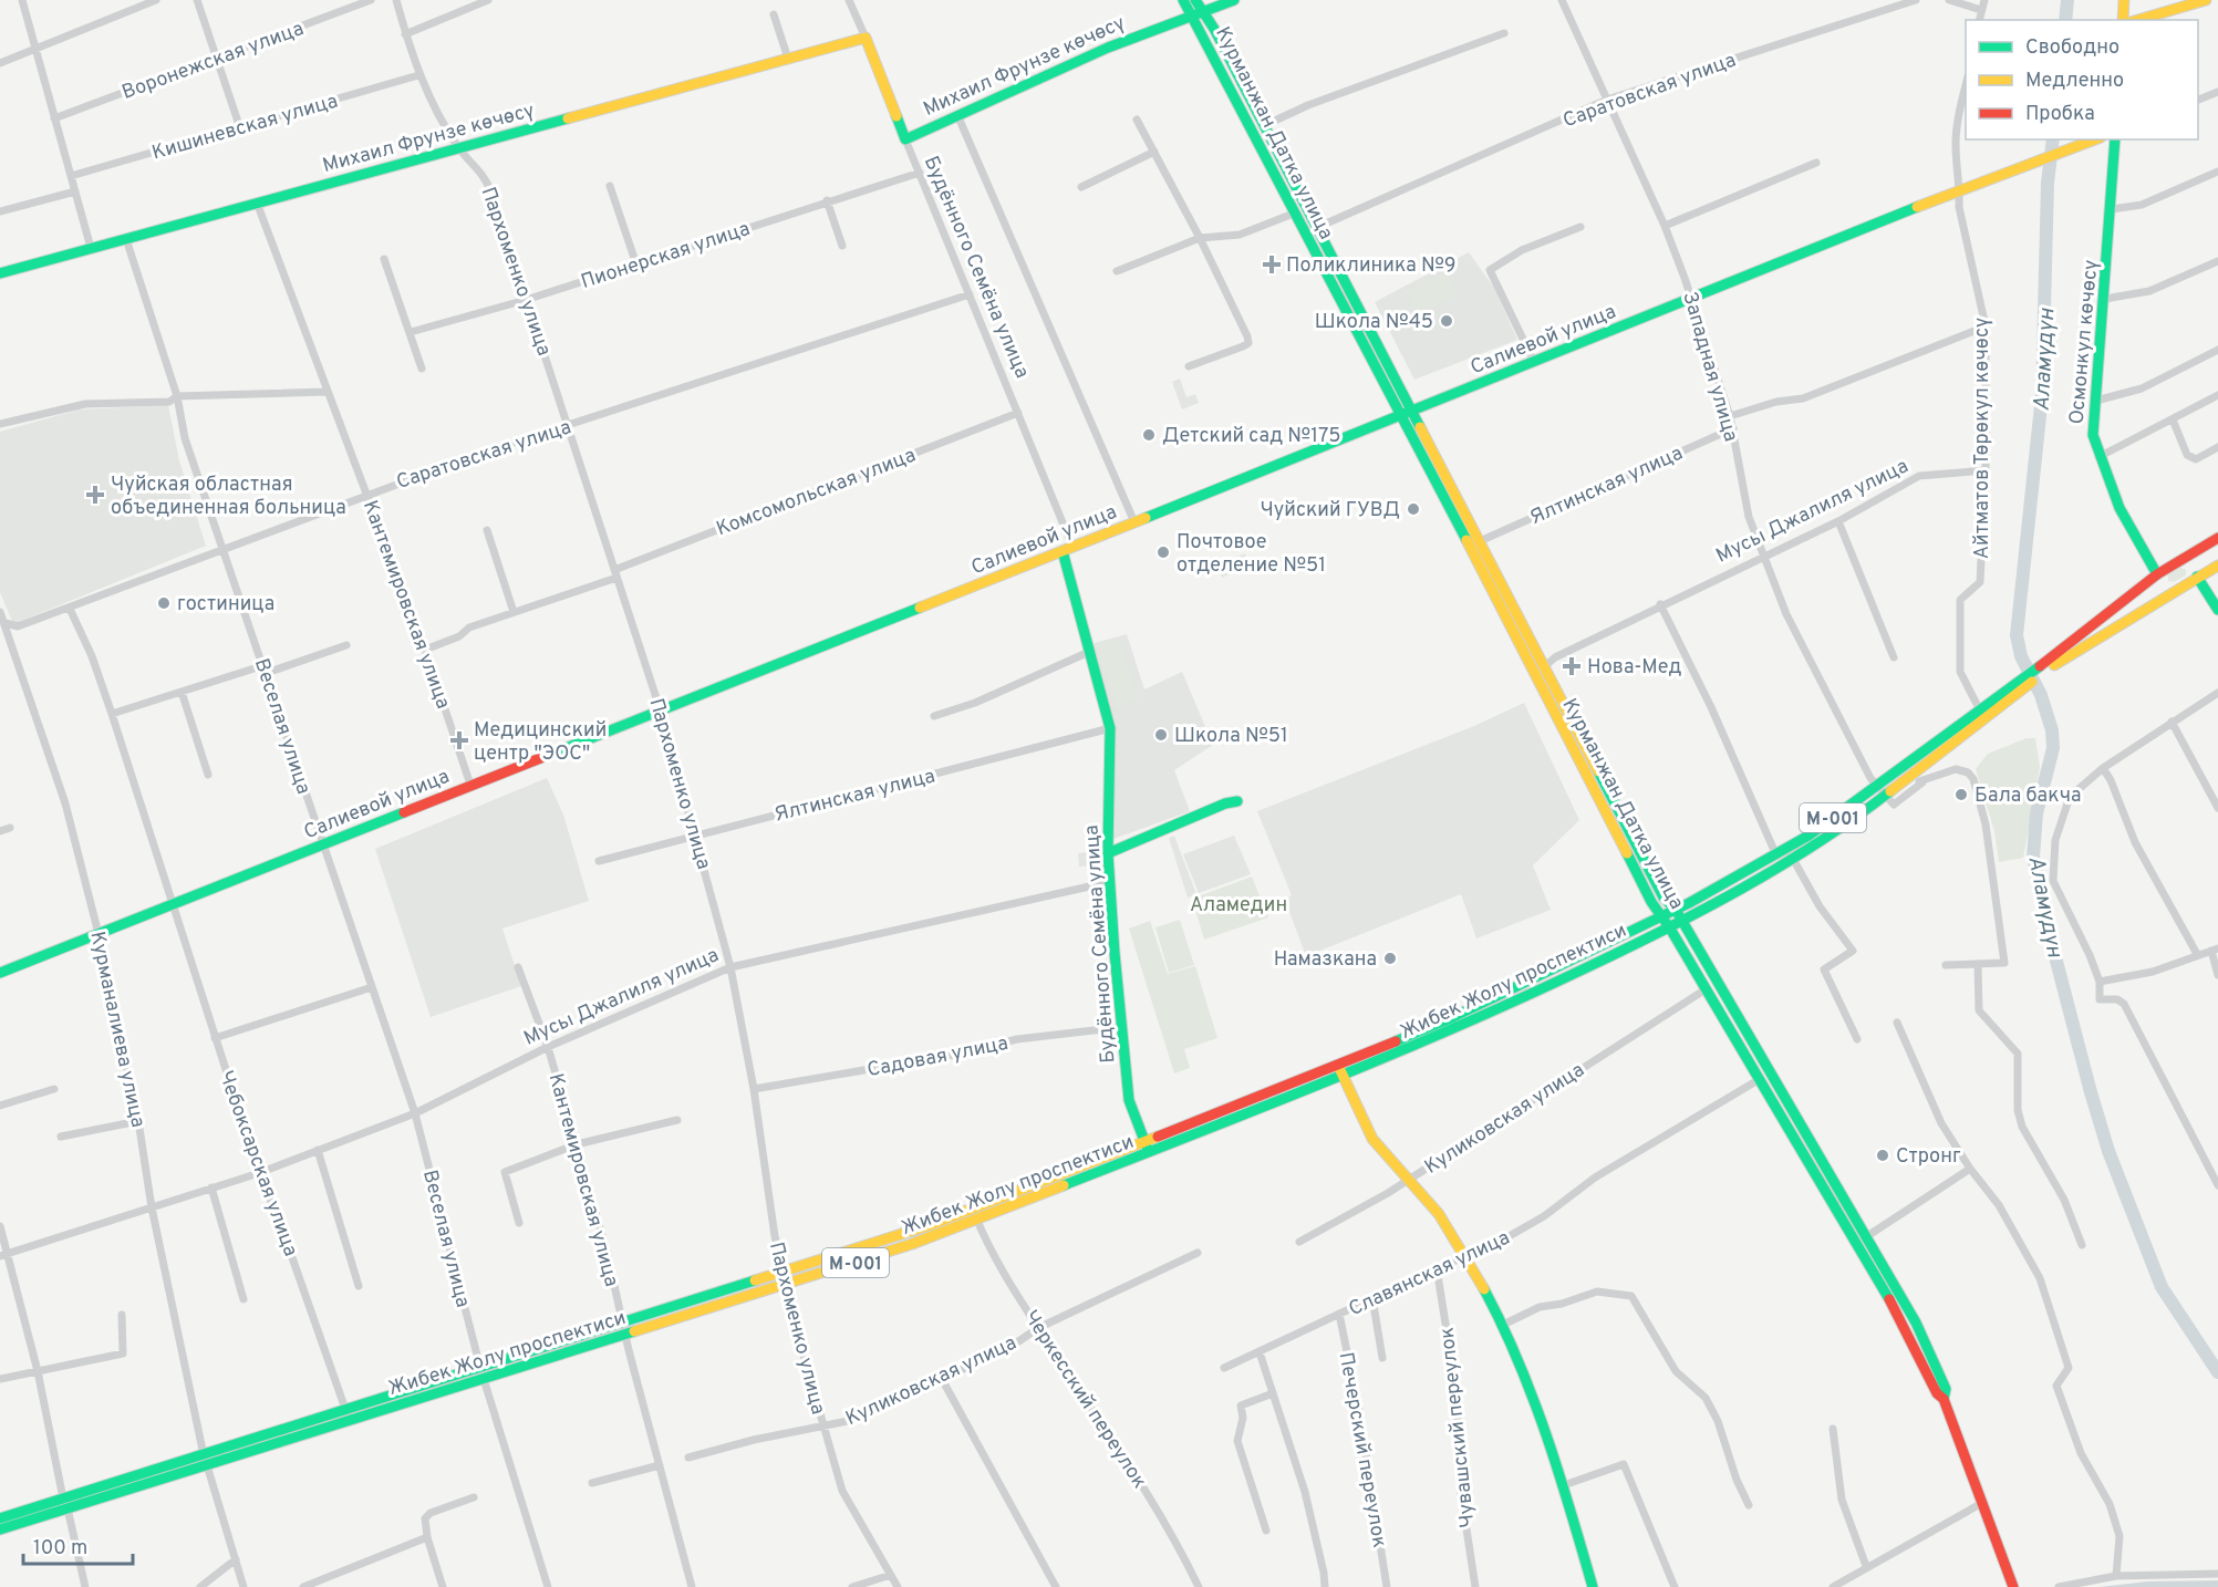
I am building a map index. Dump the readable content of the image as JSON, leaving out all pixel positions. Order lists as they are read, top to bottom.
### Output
{
  "streets": {
    "main road": [
      "Михаил Фрунзе көчөсү",
      "Курманжан Датка улица",
      "Будённого Семёна улица",
      "Салиевой улица",
      "Осмонкул көчөсү",
      "М-001",
      "Жибек Жолу проспектиси"
    ],
    "street": [
      "Воронежская улица",
      "Саратовская улица",
      "Кишиневская улица",
      "Пионерская улица",
      "Пархоменко улица",
      "Западная улица",
      "Айтматов Төрөкул көчөсү",
      "Ялтинская улица",
      "Комсомольская улица",
      "Мусы Джалиля улица",
      "Кантемировская улица",
      "Веселая улица",
      "Курманалиева улица",
      "Садовая улица",
      "Куликовская улица",
      "Чебоксарская улица",
      "Славянская улица",
      "Черкесский переулок",
      "Чувашский переулок",
      "Печерский переулок"
    ]
  },
  "crossings": [
    ["Михаил Фрунзе көчөсү", "Курманжан Датка улица"],
    ["Михаил Фрунзе көчөсү", "Будённого Семёна улица"],
    ["Михаил Фрунзе көчөсү", "Пархоменко улица"],
    ["Михаил Фрунзе көчөсү", "Кантемировская улица"],
    ["Михаил Фрунзе көчөсү", "Веселая улица"],
    ["Саратовская улица", "Курманжан Датка улица"],
    ["Саратовская улица", "Будённого Семёна улица"],
    ["Саратовская улица", "Пархоменко улица"],
    ["Саратовская улица", "Западная улица"],
    ["Саратовская улица", "Кантемировская улица"],
    ["Саратовская улица", "Веселая улица"],
    ["Саратовская улица", "Курманалиева улица"],
    ["Саратовская улица", "Чебоксарская улица"],
    ["Кишиневская улица", "Пархоменко улица"],
    ["Курманжан Датка улица", "Салиевой улица"],
    ["Курманжан Датка улица", "Ялтинская улица"],
    ["Курманжан Датка улица", "Мусы Джалиля улица"],
    ["Курманжан Датка улица", "М-001"],
    ["Курманжан Датка улица", "Жибек Жолу проспектиси"],
    ["Курманжан Датка улица", "Куликовская улица"],
    ["Курманжан Датка улица", "Славянская улица"],
    ["Пионерская улица", "Будённого Семёна улица"],
    ["Пионерская улица", "Пархоменко улица"],
    ["Будённого Семёна улица", "Салиевой улица"],
    ["Будённого Семёна улица", "Ялтинская улица"],
    ["Будённого Семёна улица", "Комсомольская улица"],
    ["Будённого Семёна улица", "Мусы Джалиля улица"],
    ["Будённого Семёна улица", "Жибек Жолу проспектиси"],
    ["Будённого Семёна улица", "Садовая улица"],
    ["Пархоменко улица", "Салиевой улица"],
    ["Пархоменко улица", "Ялтинская улица"],
    ["Пархоменко улица", "Комсомольская улица"],
    ["Пархоменко улица", "Мусы Джалиля улица"],
    ["Пархоменко улица", "Жибек Жолу проспектиси"],
    ["Пархоменко улица", "Садовая улица"],
    ["Пархоменко улица", "Куликовская улица"],
    ["Салиевой улица", "Западная улица"],
    ["Салиевой улица", "Айтматов Төрөкул көчөсү"],
    ["Салиевой улица", "Кантемировская улица"],
    ["Салиевой улица", "Веселая улица"],
    ["Салиевой улица", "Курманалиева улица"],
    ["Салиевой улица", "Чебоксарская улица"],
    ["Осмонкул көчөсү", "М-001"],
    ["Западная улица", "Ялтинская улица"],
    ["Западная улица", "Мусы Джалиля улица"],
    ["Западная улица", "М-001"],
    ["Айтматов Төрөкул көчөсү", "Мусы Джалиля улица"],
    ["Айтматов Төрөкул көчөсү", "М-001"],
    ["Комсомольская улица", "Кантемировская улица"],
    ["Мусы Джалиля улица", "Кантемировская улица"],
    ["Мусы Джалиля улица", "Веселая улица"],
    ["Мусы Джалиля улица", "Курманалиева улица"],
    ["Мусы Джалиля улица", "Чебоксарская улица"],
    ["Кантемировская улица", "Жибек Жолу проспектиси"],
    ["Веселая улица", "Жибек Жолу проспектиси"],
    ["М-001", "Жибек Жолу проспектиси"],
    ["Жибек Жолу проспектиси", "Курманалиева улица"],
    ["Жибек Жолу проспектиси", "Чебоксарская улица"],
    ["Жибек Жолу проспектиси", "Черкесский переулок"],
    ["Куликовская улица", "Черкесский переулок"],
    ["Славянская улица", "Чувашский переулок"],
    ["Славянская улица", "Печерский переулок"]
  ],
  "water": ["Аламүдүн"],
  "parks": ["Аламедин"],
  "places": {
    "health": [
      "Поликлиника №9",
      "Чуйская областная объединенная больница",
      "Нова-Мед",
      "Медицинский центр \"ЭОС\""
    ],
    "other": [
      "Школа №45",
      "Детский сад №175",
      "Чуйский ГУВД",
      "Почтовое отделение №51",
      "гостиница",
      "Школа №51",
      "Бала бакча",
      "Намазкана",
      "Стронг"
    ]
  },
  "legend": ["Свободно", "Медленно", "Пробка"],
  "scale_bar": "100 m"
}
